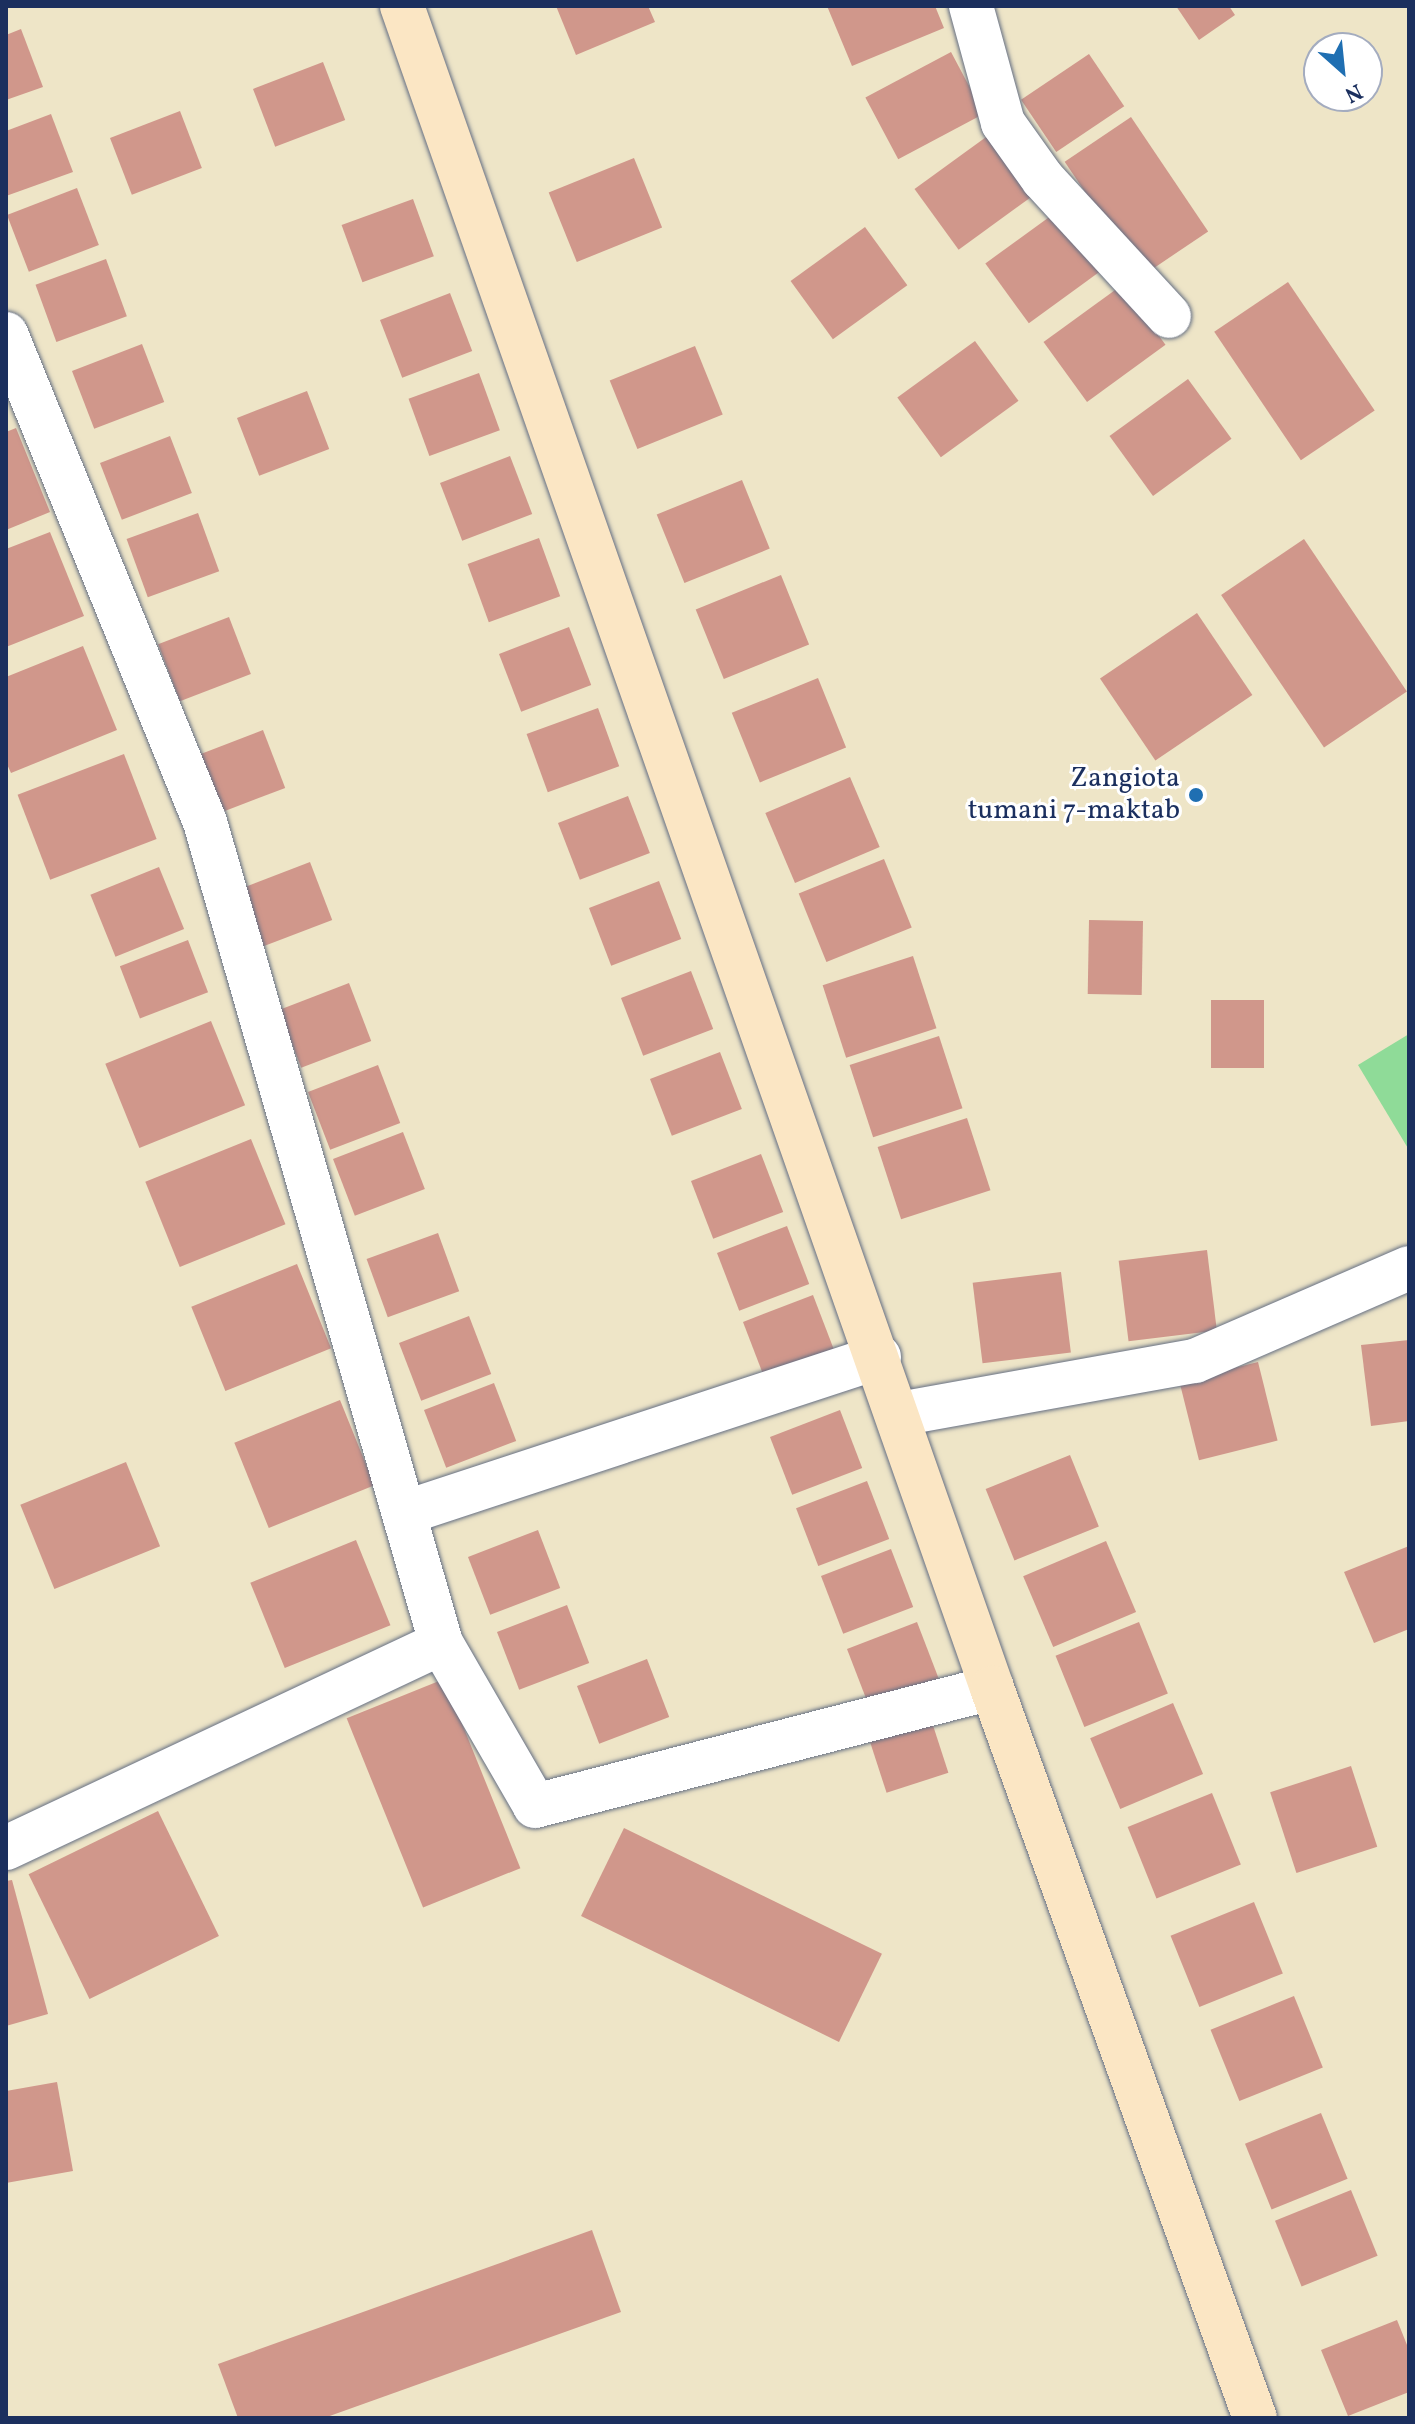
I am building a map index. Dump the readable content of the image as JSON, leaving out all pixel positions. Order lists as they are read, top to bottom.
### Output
{
  "places": ["Zangiota tumani 7-maktab"],
  "north": "bottom right"
}
